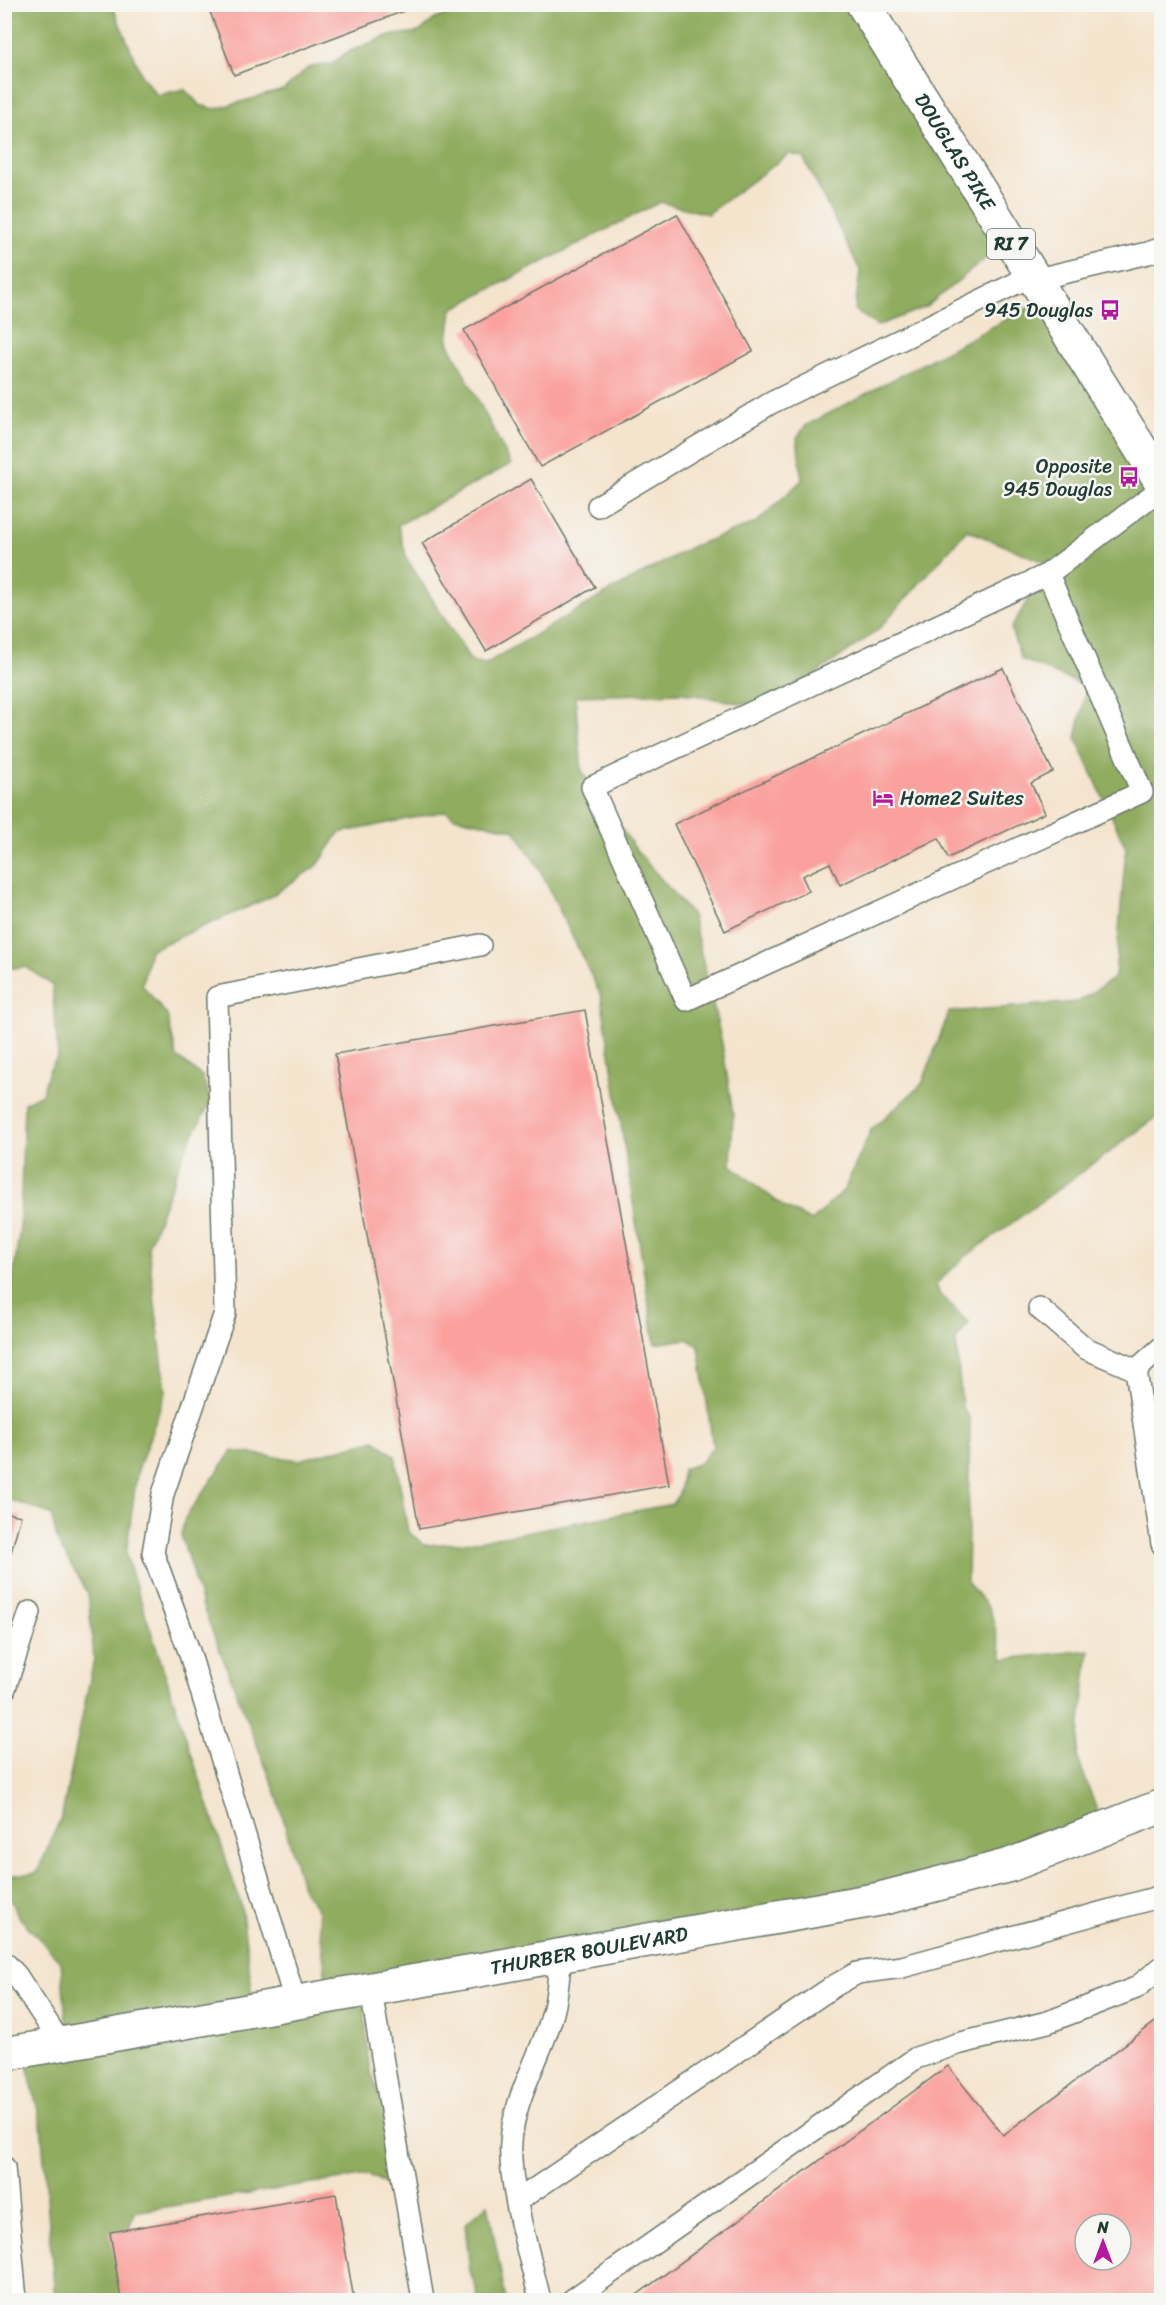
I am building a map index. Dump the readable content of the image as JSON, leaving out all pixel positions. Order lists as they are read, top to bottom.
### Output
{
  "streets": {
    "street": ["DOUGLAS PIKE", "RI 7", "THURBER BOULEVARD"]
  },
  "places": {
    "bus stop": ["945 Douglas", "Opposite 945 Douglas"],
    "hotel": ["Home2 Suites"]
  },
  "north": "top"
}
